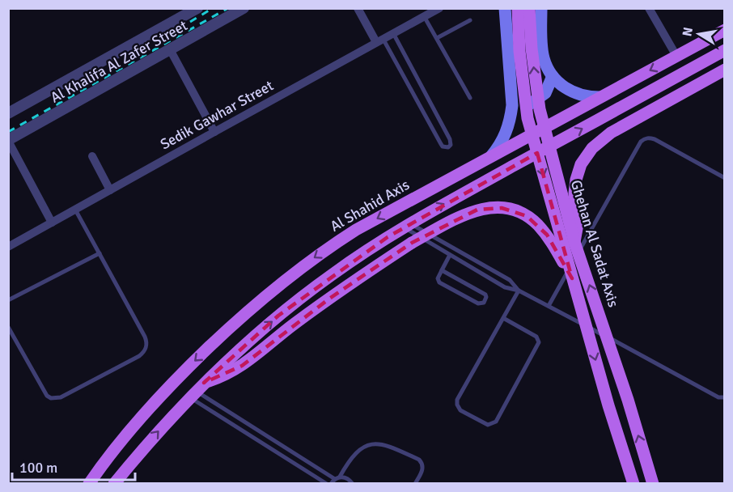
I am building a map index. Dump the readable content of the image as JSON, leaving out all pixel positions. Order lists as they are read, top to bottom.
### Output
{
  "streets": {
    "main road": ["Al Shahid Axis", "Ghehan Al Sadat Axis"],
    "street": ["Al Khalifa Al Zafer Street", "Sedik Gawhar Street"]
  },
  "scale_bar": "100 m",
  "north": "left"
}
